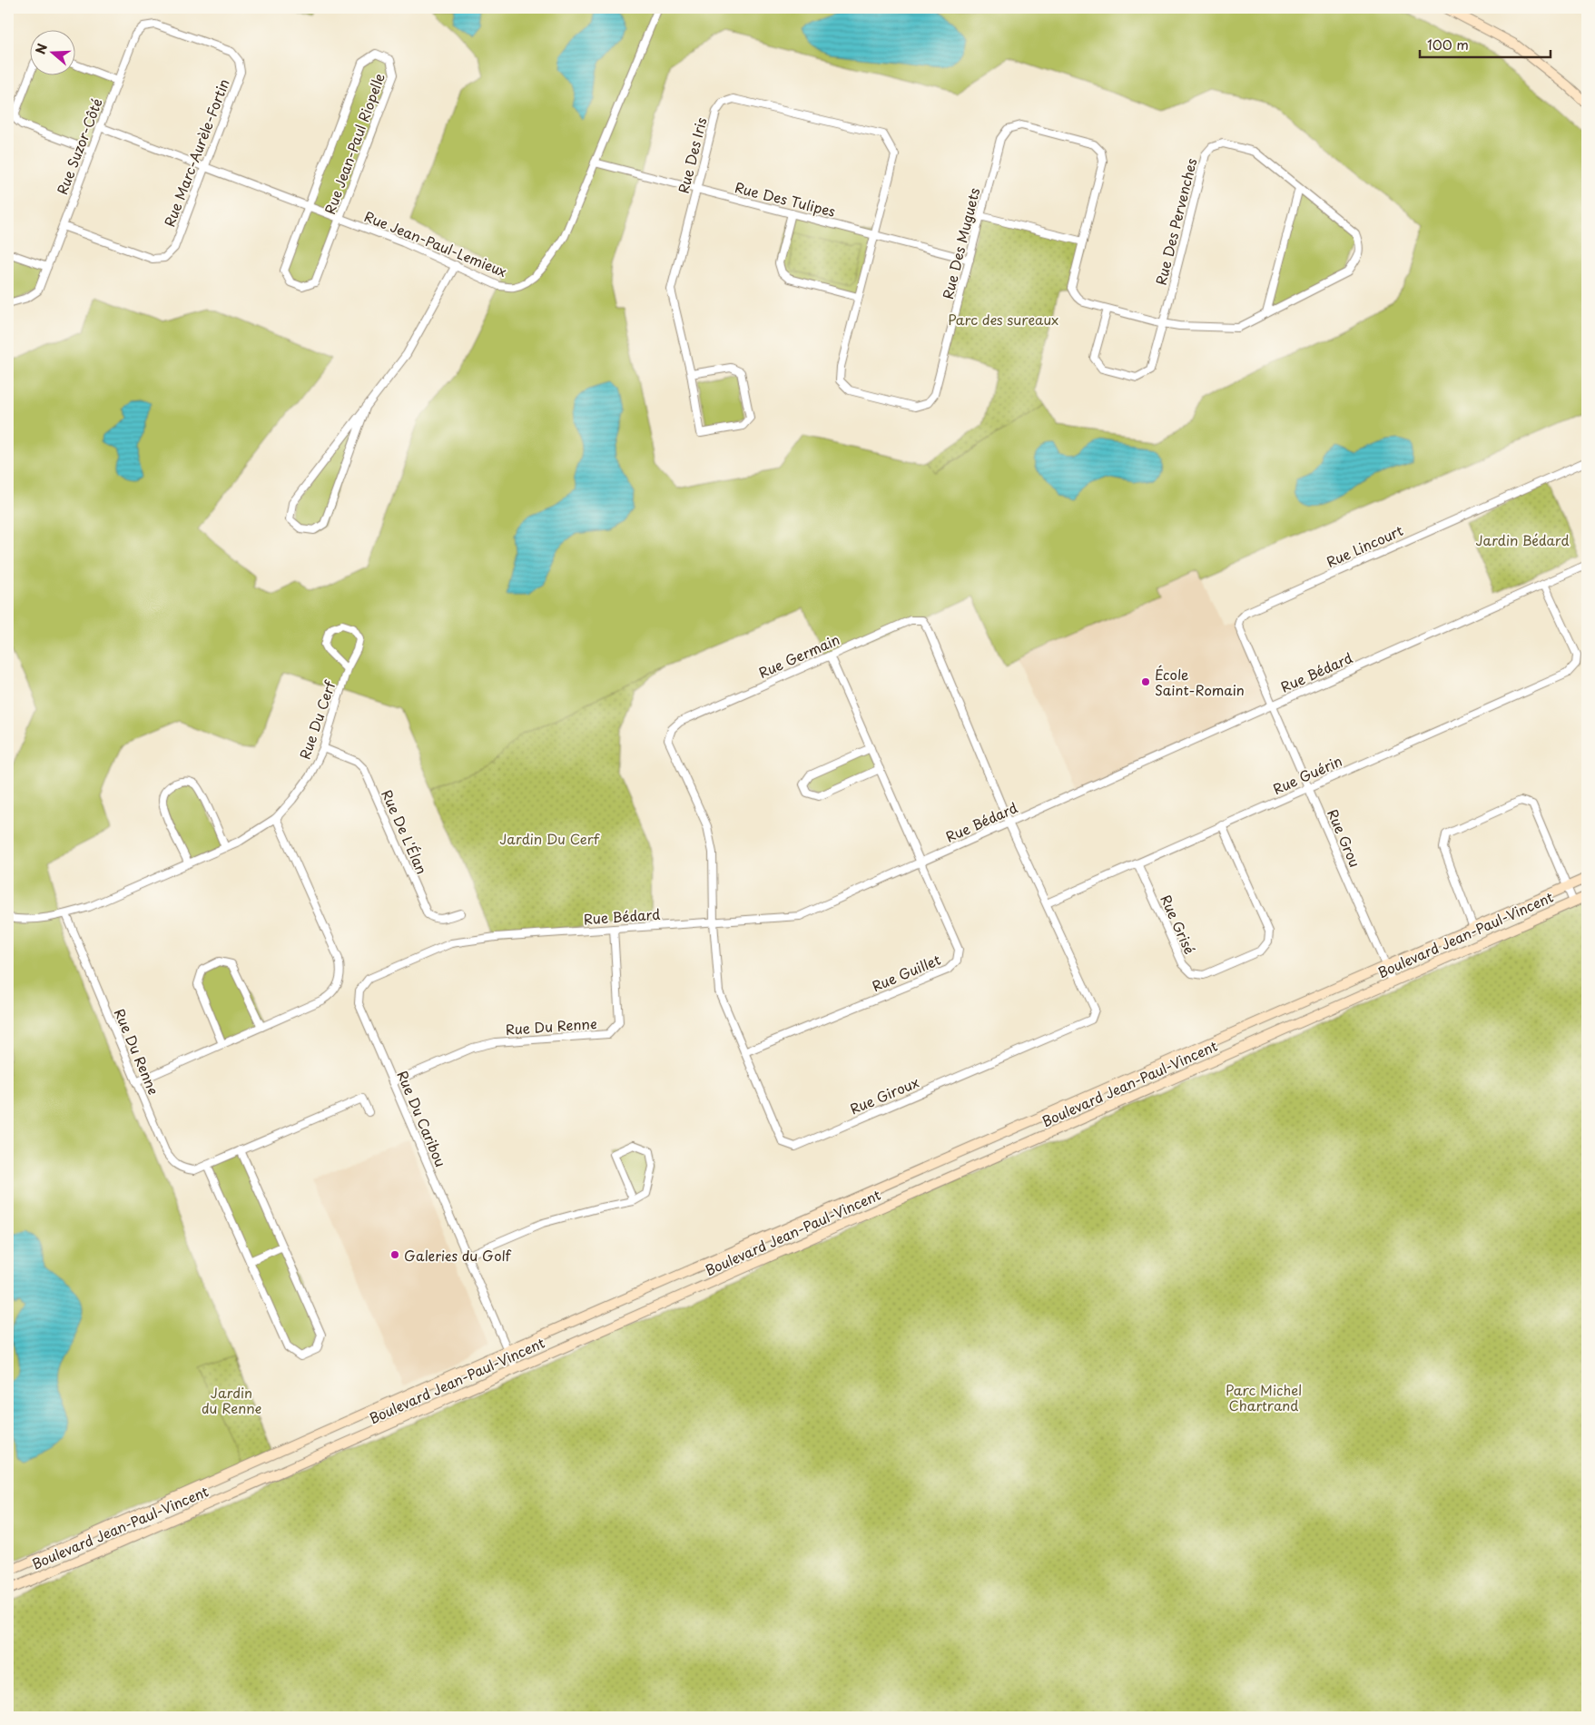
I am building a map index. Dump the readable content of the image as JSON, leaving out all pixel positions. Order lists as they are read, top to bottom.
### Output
{
  "streets": {
    "street": [
      "Rue Jean-Paul Riopelle",
      "Rue Suzor-Côté",
      "Rue Marc-Aurèle-Fortin",
      "Rue Des Iris",
      "Rue Des Tulipes",
      "Rue Des Pervenches",
      "Rue Jean-Paul-Lemieux",
      "Rue Des Muguets",
      "Rue Lincourt",
      "Rue Germain",
      "Rue Bédard",
      "Rue Du Cerf",
      "Rue Guérin",
      "Rue De L'Élan",
      "Rue Grou",
      "Rue Grisé",
      "Boulevard Jean-Paul-Vincent",
      "Rue Guillet",
      "Rue Du Renne",
      "Rue Giroux",
      "Rue Du Caribou"
    ]
  },
  "crossings": [
    ["Rue Jean-Paul Riopelle", "Rue Jean-Paul-Lemieux"],
    ["Rue Suzor-Côté", "Rue Marc-Aurèle-Fortin"],
    ["Rue Suzor-Côté", "Rue Jean-Paul-Lemieux"],
    ["Rue Marc-Aurèle-Fortin", "Rue Jean-Paul-Lemieux"],
    ["Rue Des Iris", "Rue Des Tulipes"],
    ["Rue Des Iris", "Rue Des Muguets"],
    ["Rue Des Tulipes", "Rue Jean-Paul-Lemieux"],
    ["Rue Des Tulipes", "Rue Des Muguets"],
    ["Rue Des Pervenches", "Rue Des Muguets"],
    ["Rue Lincourt", "Rue Bédard"],
    ["Rue Lincourt", "Rue Grou"],
    ["Rue Germain", "Rue Bédard"],
    ["Rue Germain", "Rue Guillet"],
    ["Rue Germain", "Rue Giroux"],
    ["Rue Bédard", "Rue Guérin"],
    ["Rue Bédard", "Rue Grou"],
    ["Rue Bédard", "Rue Guillet"],
    ["Rue Bédard", "Rue Du Renne"],
    ["Rue Bédard", "Rue Giroux"],
    ["Rue Bédard", "Rue Du Caribou"],
    ["Rue Du Cerf", "Rue De L'Élan"],
    ["Rue Du Cerf", "Rue Du Renne"],
    ["Rue Guérin", "Rue Grou"],
    ["Rue Guérin", "Rue Grisé"],
    ["Rue Guérin", "Rue Giroux"],
    ["Rue Grou", "Boulevard Jean-Paul-Vincent"],
    ["Boulevard Jean-Paul-Vincent", "Rue Du Caribou"],
    ["Rue Guillet", "Rue Giroux"],
    ["Rue Du Renne", "Rue Du Caribou"]
  ],
  "parks": [
    "Parc des sureaux",
    "Jardin Bédard",
    "Jardin Du Cerf",
    "Parc Michel Chartrand",
    "Jardin du Renne"
  ],
  "places": ["École Saint-Romain", "Galeries du Golf"],
  "scale_bar": "100 m",
  "north": "left"
}
